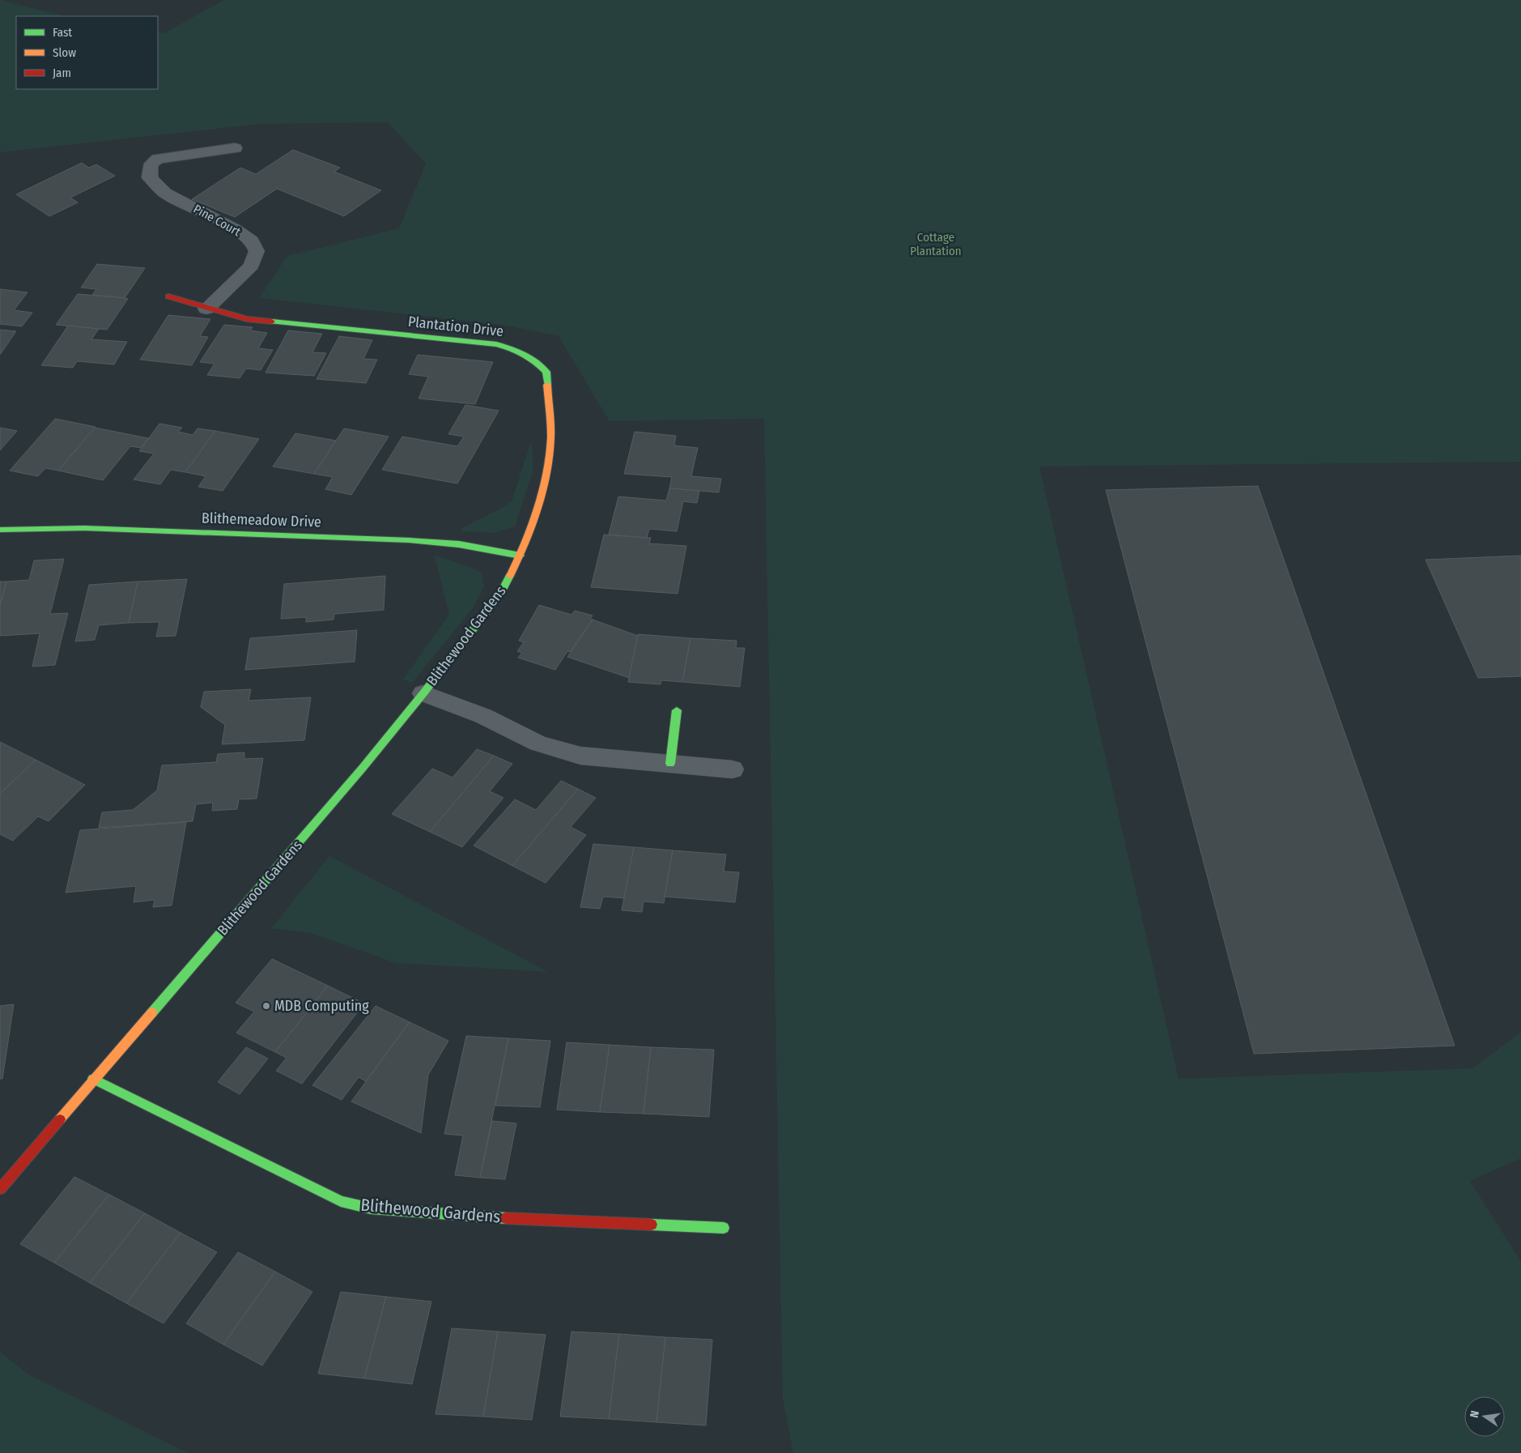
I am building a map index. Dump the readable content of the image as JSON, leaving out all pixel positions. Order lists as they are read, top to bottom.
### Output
{
  "streets": {
    "street": [
      "Pine Court",
      "Plantation Drive",
      "Blithemeadow Drive",
      "Blithewood Gardens"
    ]
  },
  "crossings": [
    ["Pine Court", "Plantation Drive"],
    ["Plantation Drive", "Blithemeadow Drive"],
    ["Plantation Drive", "Blithewood Gardens"],
    ["Blithemeadow Drive", "Blithewood Gardens"]
  ],
  "parks": ["Cottage Plantation"],
  "places": ["MDB Computing"],
  "legend": ["Fast", "Slow", "Jam"],
  "north": "left"
}
